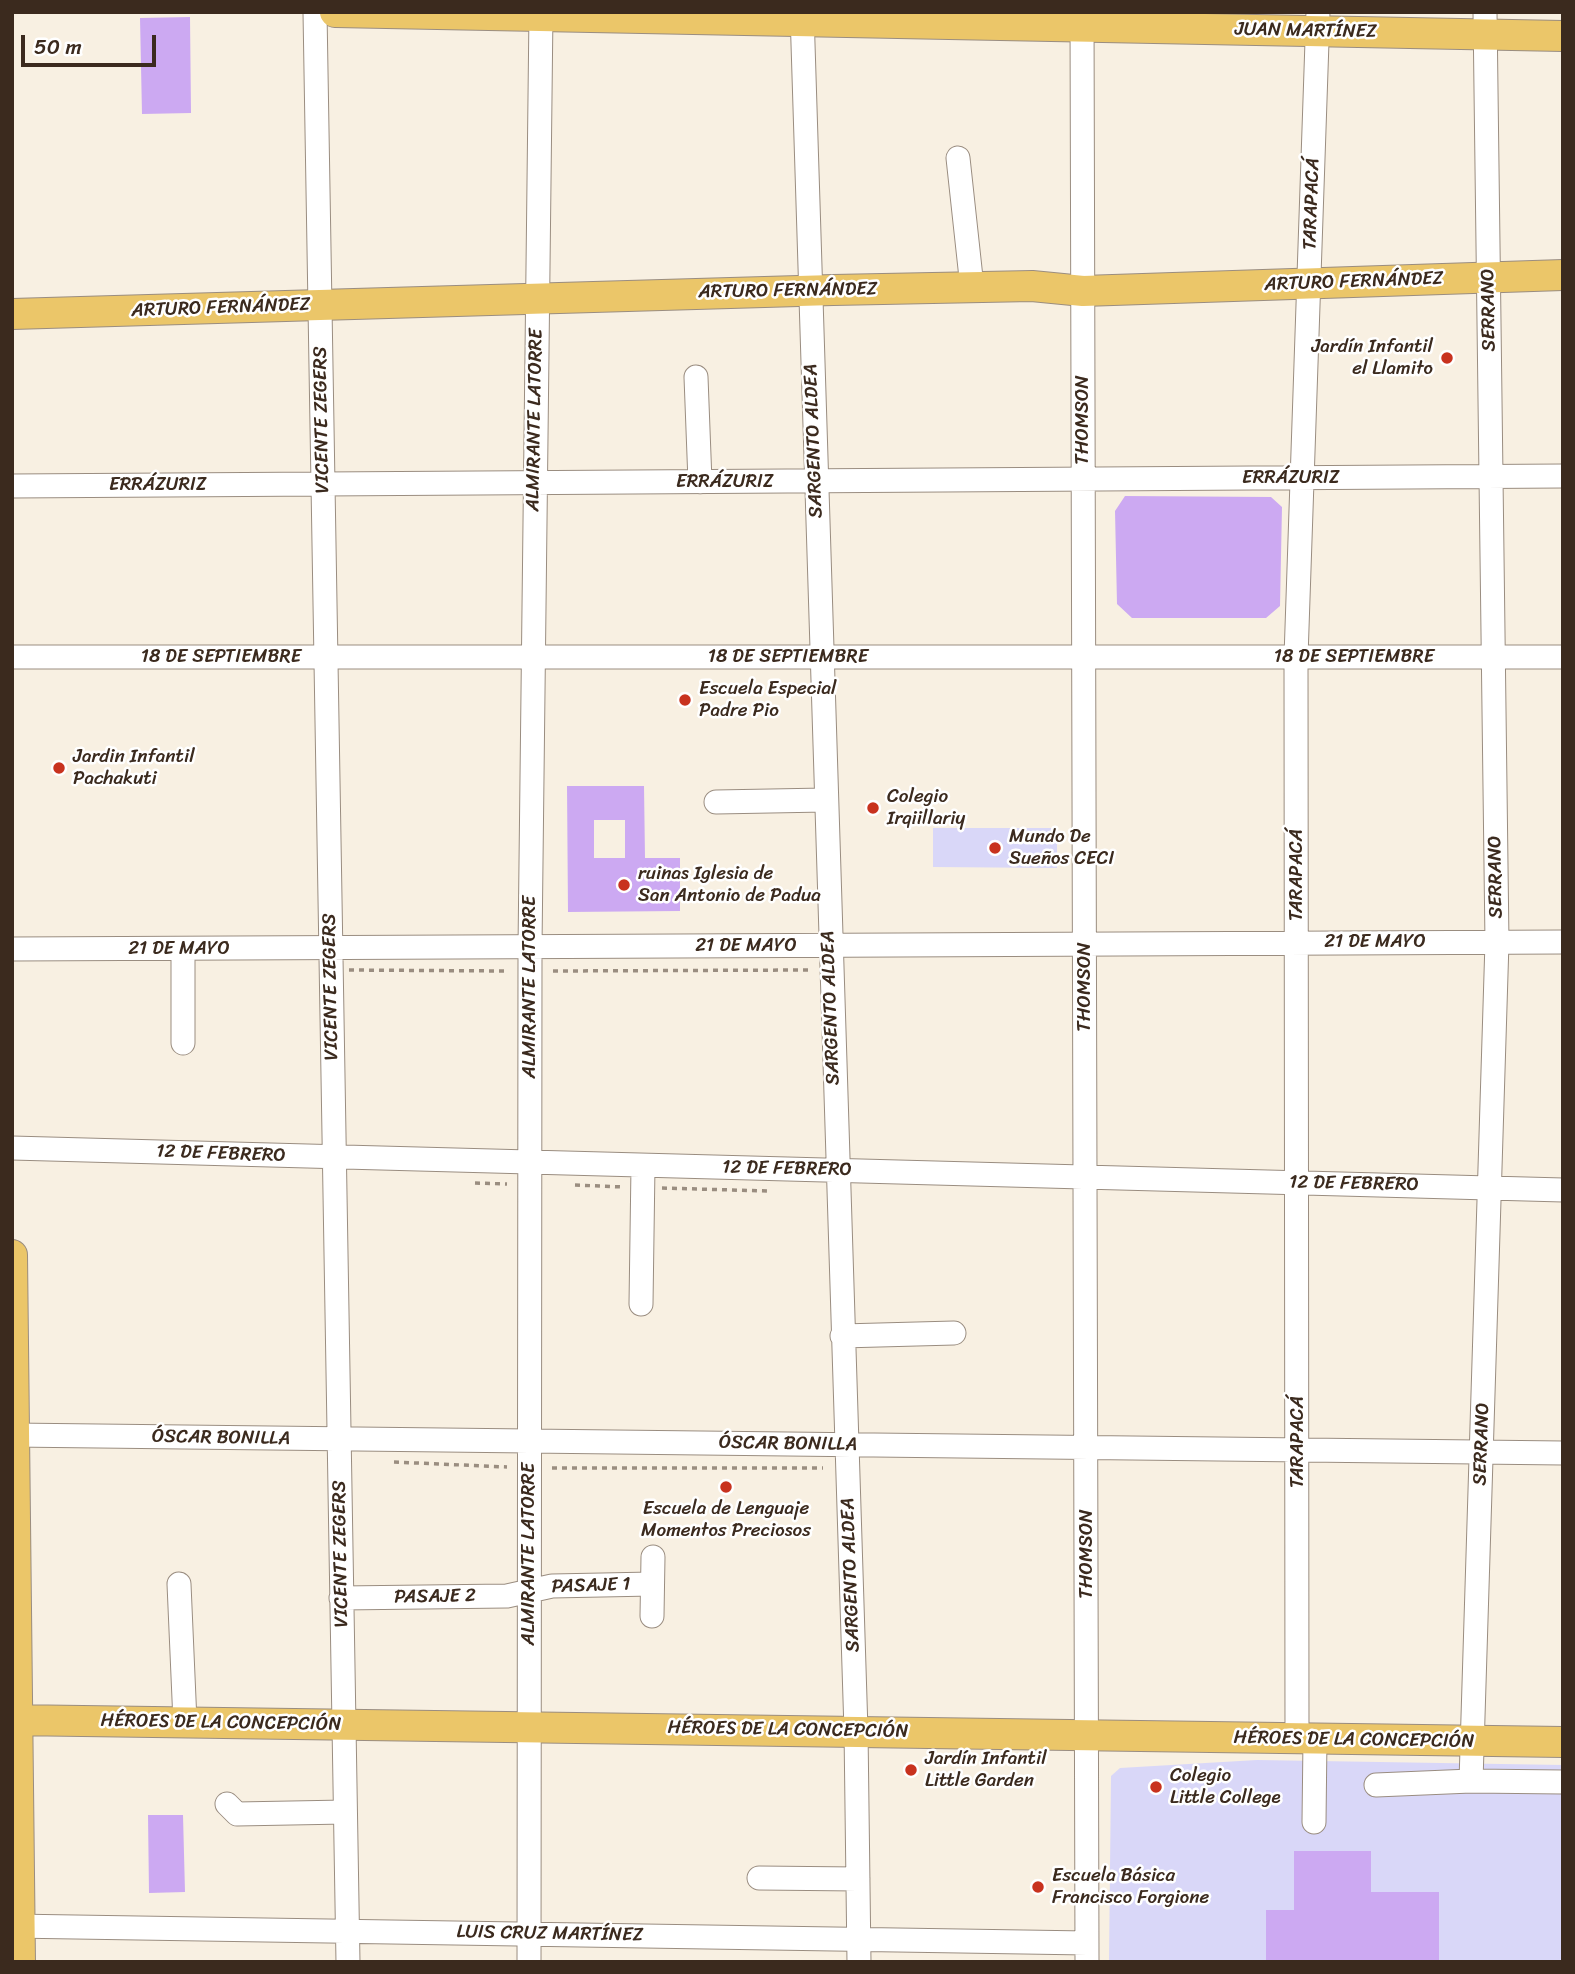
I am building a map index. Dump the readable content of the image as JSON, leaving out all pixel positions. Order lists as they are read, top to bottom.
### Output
{
  "streets": {
    "main road": ["JUAN MARTÍNEZ", "ARTURO FERNÁNDEZ", "HÉROES DE LA CONCEPCIÓN"],
    "street": [
      "TARAPACÁ",
      "SERRANO",
      "VICENTE ZEGERS",
      "ALMIRANTE LATORRE",
      "THOMSON",
      "SARGENTO ALDEA",
      "ERRÁZURIZ",
      "18 DE SEPTIEMBRE",
      "21 DE MAYO",
      "12 DE FEBRERO",
      "ÓSCAR BONILLA",
      "PASAJE 1",
      "PASAJE 2",
      "LUIS CRUZ MARTÍNEZ"
    ]
  },
  "crossings": [
    ["JUAN MARTÍNEZ", "TARAPACÁ"],
    ["JUAN MARTÍNEZ", "SERRANO"],
    ["JUAN MARTÍNEZ", "ALMIRANTE LATORRE"],
    ["JUAN MARTÍNEZ", "THOMSON"],
    ["JUAN MARTÍNEZ", "SARGENTO ALDEA"],
    ["TARAPACÁ", "ARTURO FERNÁNDEZ"],
    ["TARAPACÁ", "ERRÁZURIZ"],
    ["TARAPACÁ", "18 DE SEPTIEMBRE"],
    ["TARAPACÁ", "21 DE MAYO"],
    ["TARAPACÁ", "12 DE FEBRERO"],
    ["TARAPACÁ", "ÓSCAR BONILLA"],
    ["TARAPACÁ", "HÉROES DE LA CONCEPCIÓN"],
    ["ARTURO FERNÁNDEZ", "SERRANO"],
    ["ARTURO FERNÁNDEZ", "VICENTE ZEGERS"],
    ["ARTURO FERNÁNDEZ", "ALMIRANTE LATORRE"],
    ["ARTURO FERNÁNDEZ", "THOMSON"],
    ["ARTURO FERNÁNDEZ", "SARGENTO ALDEA"],
    ["SERRANO", "ERRÁZURIZ"],
    ["SERRANO", "18 DE SEPTIEMBRE"],
    ["SERRANO", "21 DE MAYO"],
    ["SERRANO", "12 DE FEBRERO"],
    ["SERRANO", "ÓSCAR BONILLA"],
    ["SERRANO", "HÉROES DE LA CONCEPCIÓN"],
    ["VICENTE ZEGERS", "ERRÁZURIZ"],
    ["VICENTE ZEGERS", "18 DE SEPTIEMBRE"],
    ["VICENTE ZEGERS", "21 DE MAYO"],
    ["VICENTE ZEGERS", "12 DE FEBRERO"],
    ["VICENTE ZEGERS", "ÓSCAR BONILLA"],
    ["VICENTE ZEGERS", "PASAJE 2"],
    ["VICENTE ZEGERS", "HÉROES DE LA CONCEPCIÓN"],
    ["VICENTE ZEGERS", "LUIS CRUZ MARTÍNEZ"],
    ["ALMIRANTE LATORRE", "ERRÁZURIZ"],
    ["ALMIRANTE LATORRE", "18 DE SEPTIEMBRE"],
    ["ALMIRANTE LATORRE", "21 DE MAYO"],
    ["ALMIRANTE LATORRE", "12 DE FEBRERO"],
    ["ALMIRANTE LATORRE", "ÓSCAR BONILLA"],
    ["ALMIRANTE LATORRE", "PASAJE 1"],
    ["ALMIRANTE LATORRE", "PASAJE 2"],
    ["ALMIRANTE LATORRE", "HÉROES DE LA CONCEPCIÓN"],
    ["ALMIRANTE LATORRE", "LUIS CRUZ MARTÍNEZ"],
    ["THOMSON", "ERRÁZURIZ"],
    ["THOMSON", "18 DE SEPTIEMBRE"],
    ["THOMSON", "21 DE MAYO"],
    ["THOMSON", "12 DE FEBRERO"],
    ["THOMSON", "ÓSCAR BONILLA"],
    ["THOMSON", "HÉROES DE LA CONCEPCIÓN"],
    ["THOMSON", "LUIS CRUZ MARTÍNEZ"],
    ["SARGENTO ALDEA", "ERRÁZURIZ"],
    ["SARGENTO ALDEA", "18 DE SEPTIEMBRE"],
    ["SARGENTO ALDEA", "21 DE MAYO"],
    ["SARGENTO ALDEA", "12 DE FEBRERO"],
    ["SARGENTO ALDEA", "ÓSCAR BONILLA"],
    ["SARGENTO ALDEA", "HÉROES DE LA CONCEPCIÓN"],
    ["SARGENTO ALDEA", "LUIS CRUZ MARTÍNEZ"],
    ["PASAJE 1", "PASAJE 2"]
  ],
  "places": [
    "Jardín Infantil el Llamito",
    "Escuela Especial Padre Pio",
    "Jardin Infantil Pachakuti",
    "Colegio Irqiillariy",
    "Mundo De Sueños CECI",
    "ruinas Iglesia de San Antonio de Padua",
    "Escuela de Lenguaje Momentos Preciosos",
    "Jardín Infantil Little Garden",
    "Colegio Little College",
    "Escuela Básica Francisco Forgione"
  ],
  "scale_bar": "50 m"
}
